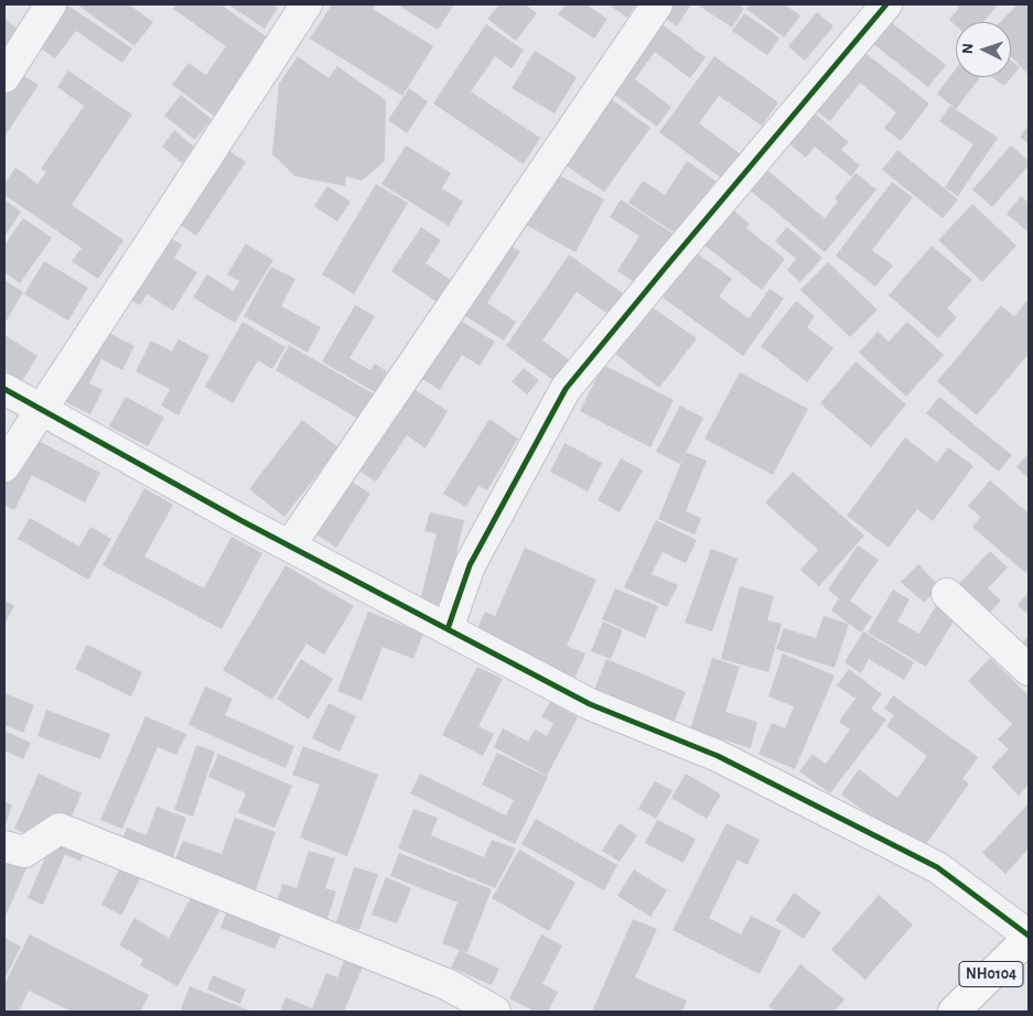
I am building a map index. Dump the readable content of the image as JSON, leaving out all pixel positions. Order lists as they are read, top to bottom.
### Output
{
  "streets": {
    "highway": ["NH0104"]
  },
  "north": "left"
}
